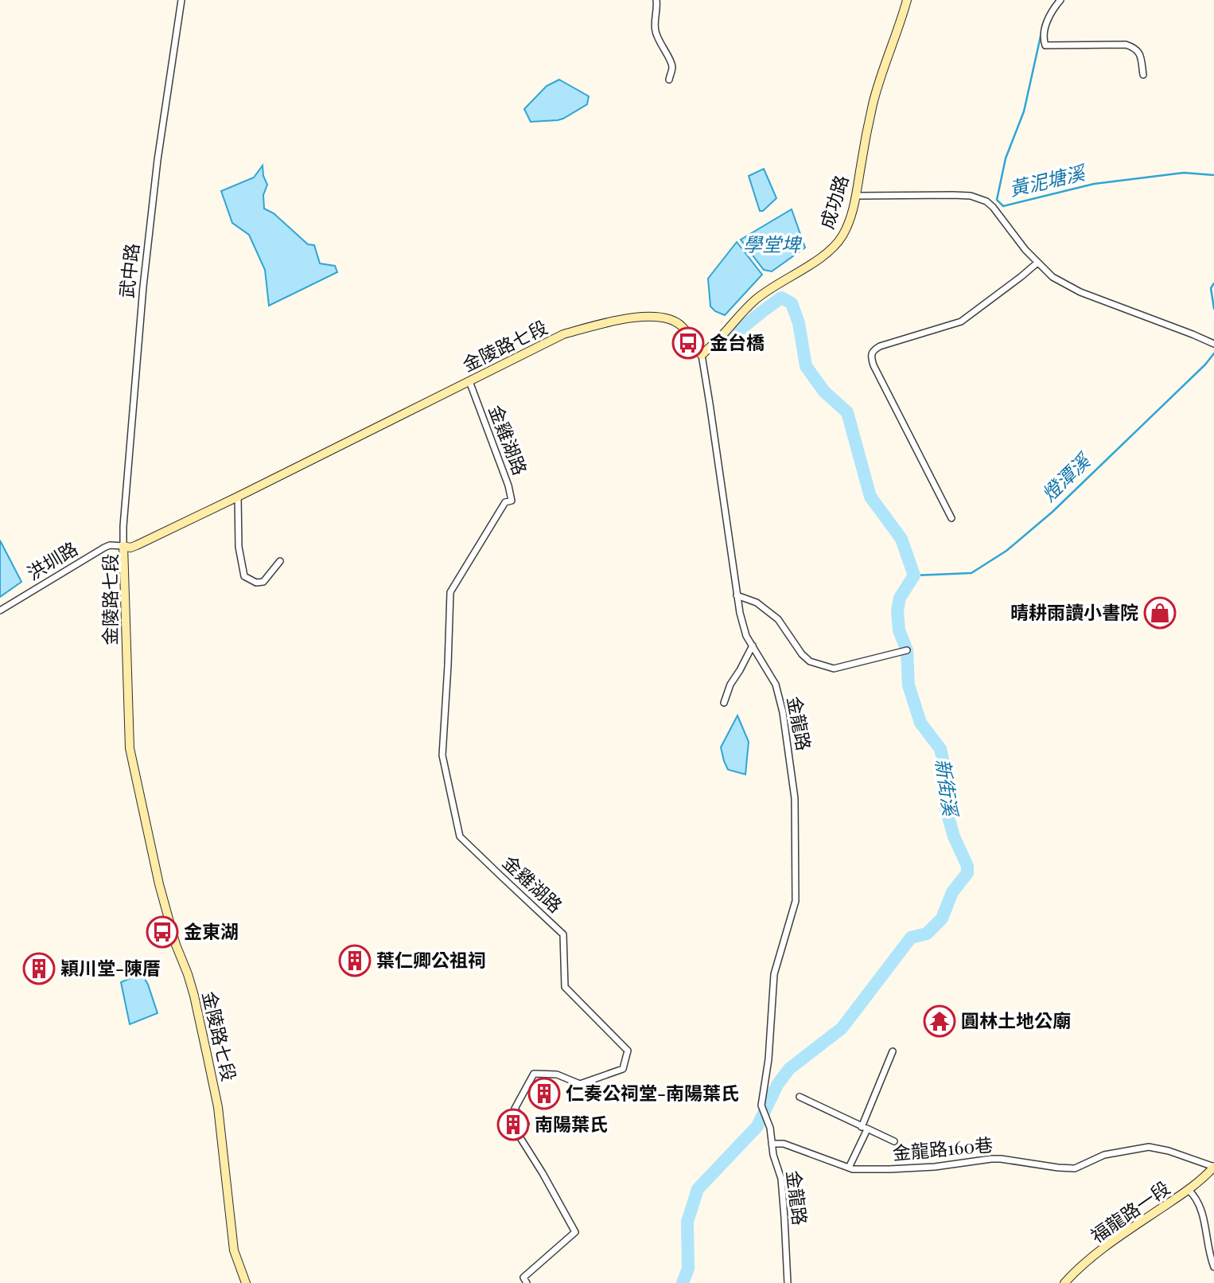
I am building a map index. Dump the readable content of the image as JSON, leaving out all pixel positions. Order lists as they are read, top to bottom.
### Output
{
  "streets": {
    "street": [
      "成功路",
      "武中路",
      "金陵路七段",
      "金雞湖路",
      "洪圳路",
      "金龍路",
      "金龍路160巷",
      "福龍路一段"
    ]
  },
  "crossings": [
    ["成功路", "金陵路七段"],
    ["成功路", "金龍路"],
    ["武中路", "金陵路七段"],
    ["武中路", "洪圳路"],
    ["金陵路七段", "金雞湖路"],
    ["金陵路七段", "洪圳路"],
    ["金陵路七段", "金龍路"],
    ["金龍路", "金龍路160巷"],
    ["金龍路160巷", "福龍路一段"]
  ],
  "water": [
    "黃泥塘溪",
    "學堂埤",
    "燈潭溪",
    "新街溪"
  ],
  "places": {
    "bus stop": ["金台橋", "金東湖"],
    "shop": ["晴耕雨讀小書院"],
    "building": [
      "葉仁卿公祖祠",
      "穎川堂-陳厝",
      "仁奏公祠堂-南陽葉氏",
      "南陽葉氏"
    ],
    "temple": ["圓林土地公廟"]
  }
}
